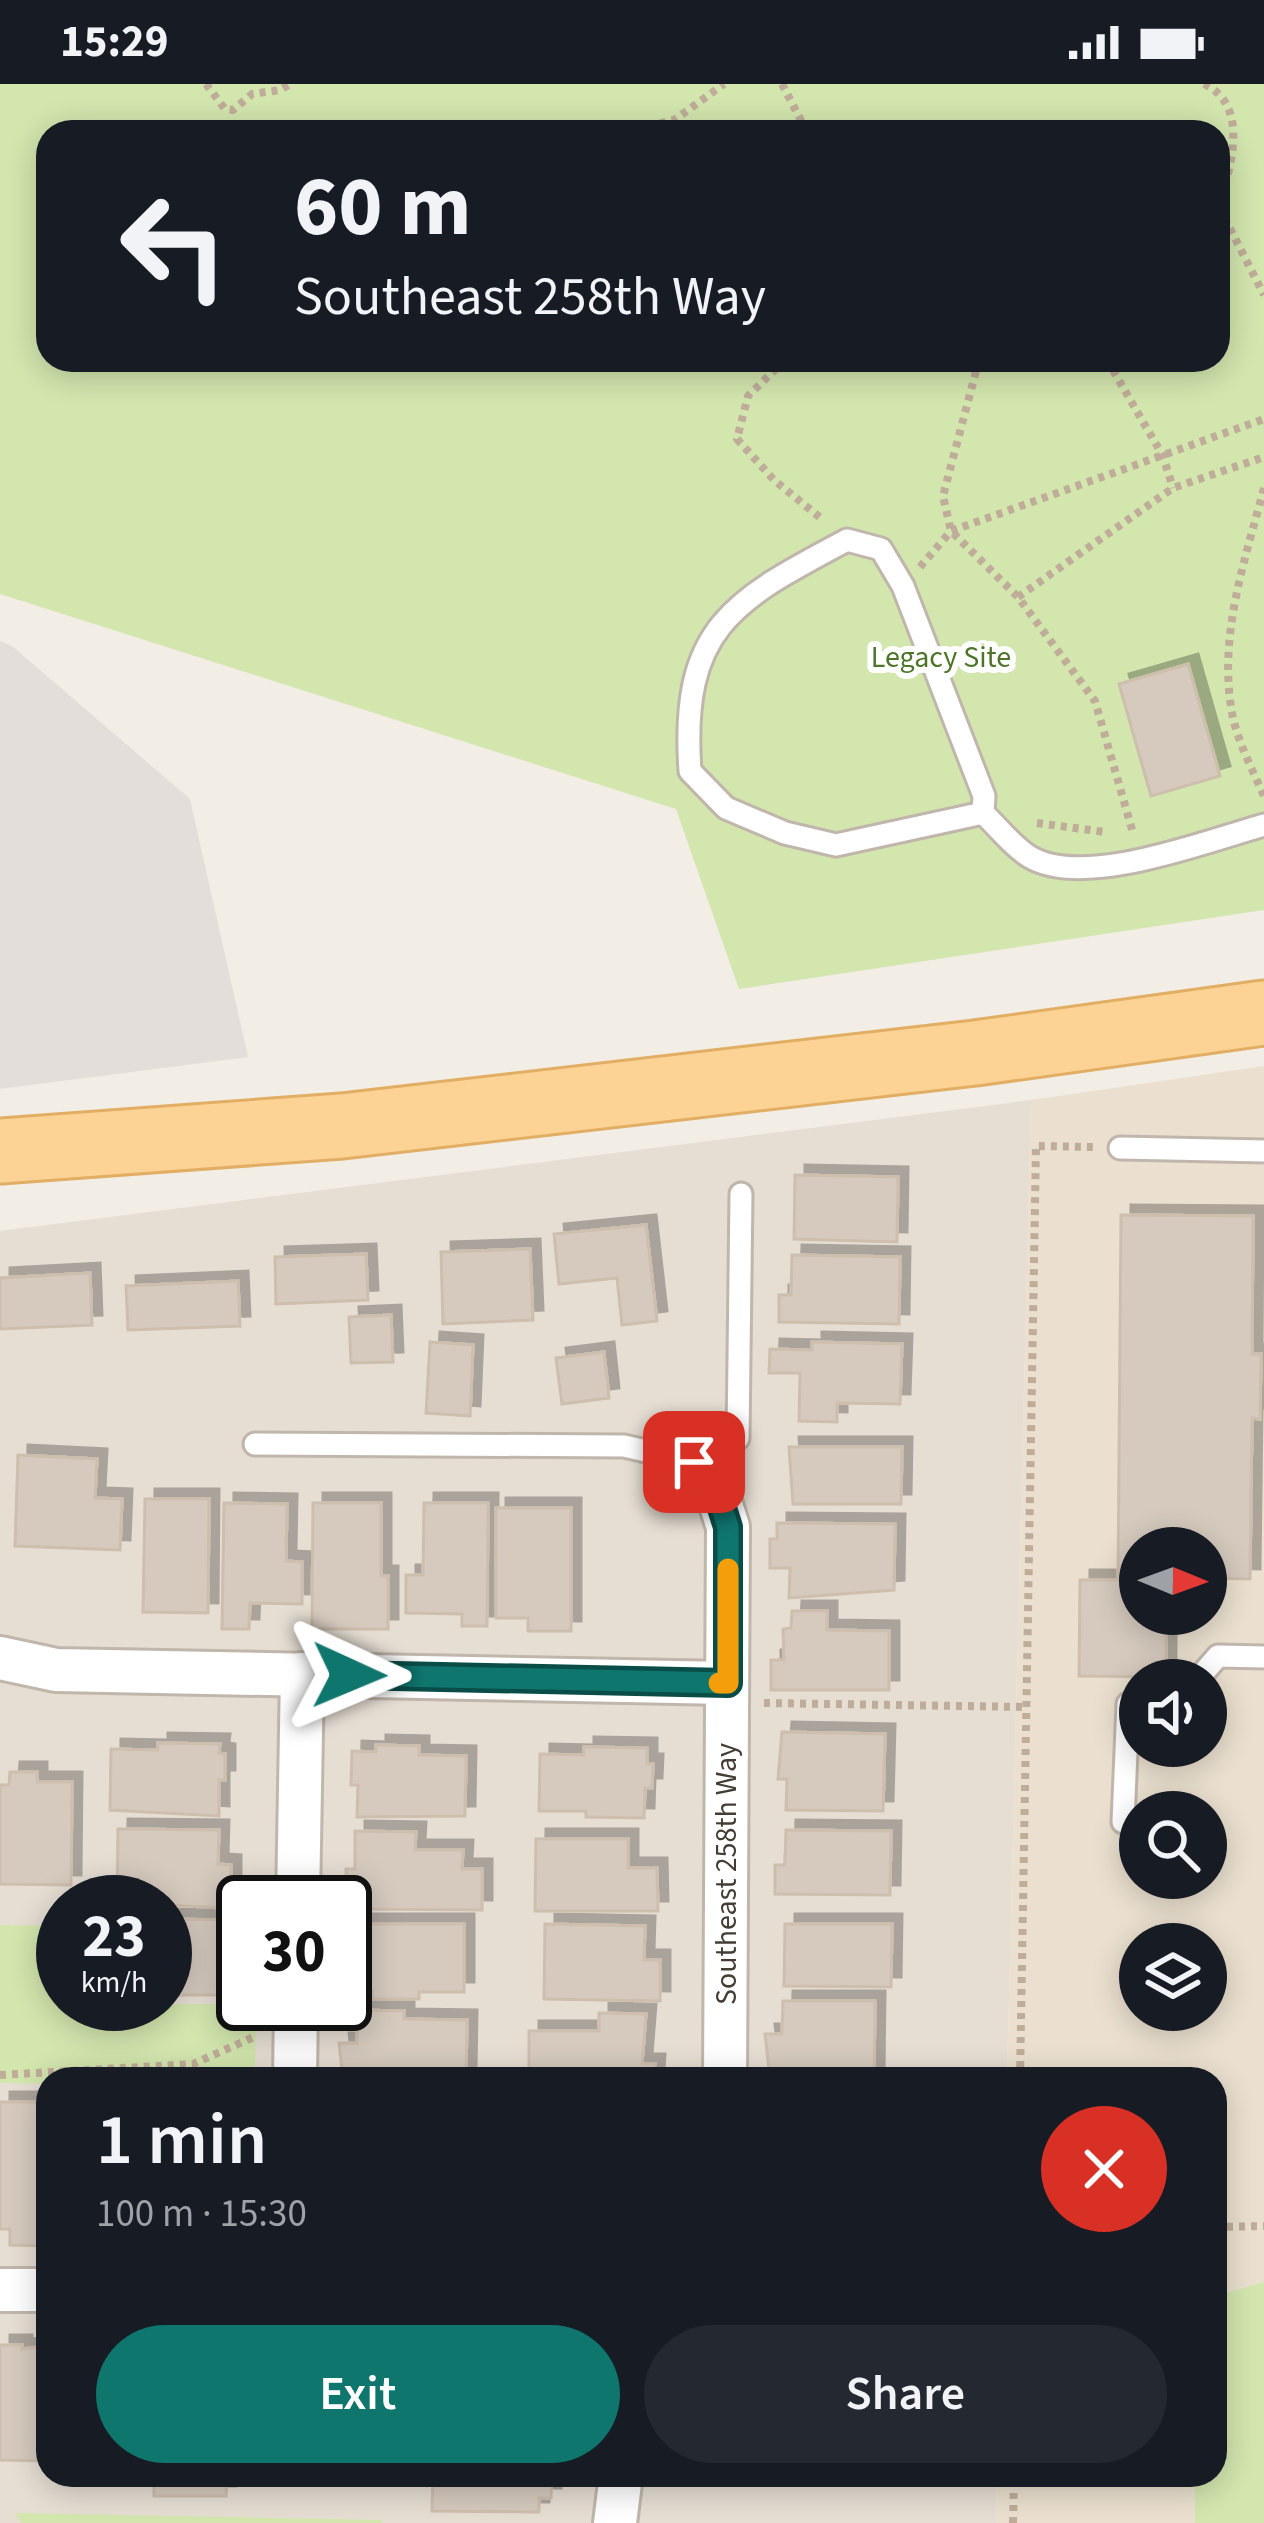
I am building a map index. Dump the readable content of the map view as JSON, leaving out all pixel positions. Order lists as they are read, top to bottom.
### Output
{
  "streets": {
    "street": ["Southeast 258th Way"]
  },
  "parks": ["Legacy Site"],
  "north": "right",
  "page": {
    "status": "15:29",
    "turn": ["60 m", "Southeast 258th Way"],
    "speed": "23 km/h",
    "limit": "30",
    "heading": ["1 min", "100 m · 15:30"],
    "buttons": ["Exit", "Share"]
  }
}
